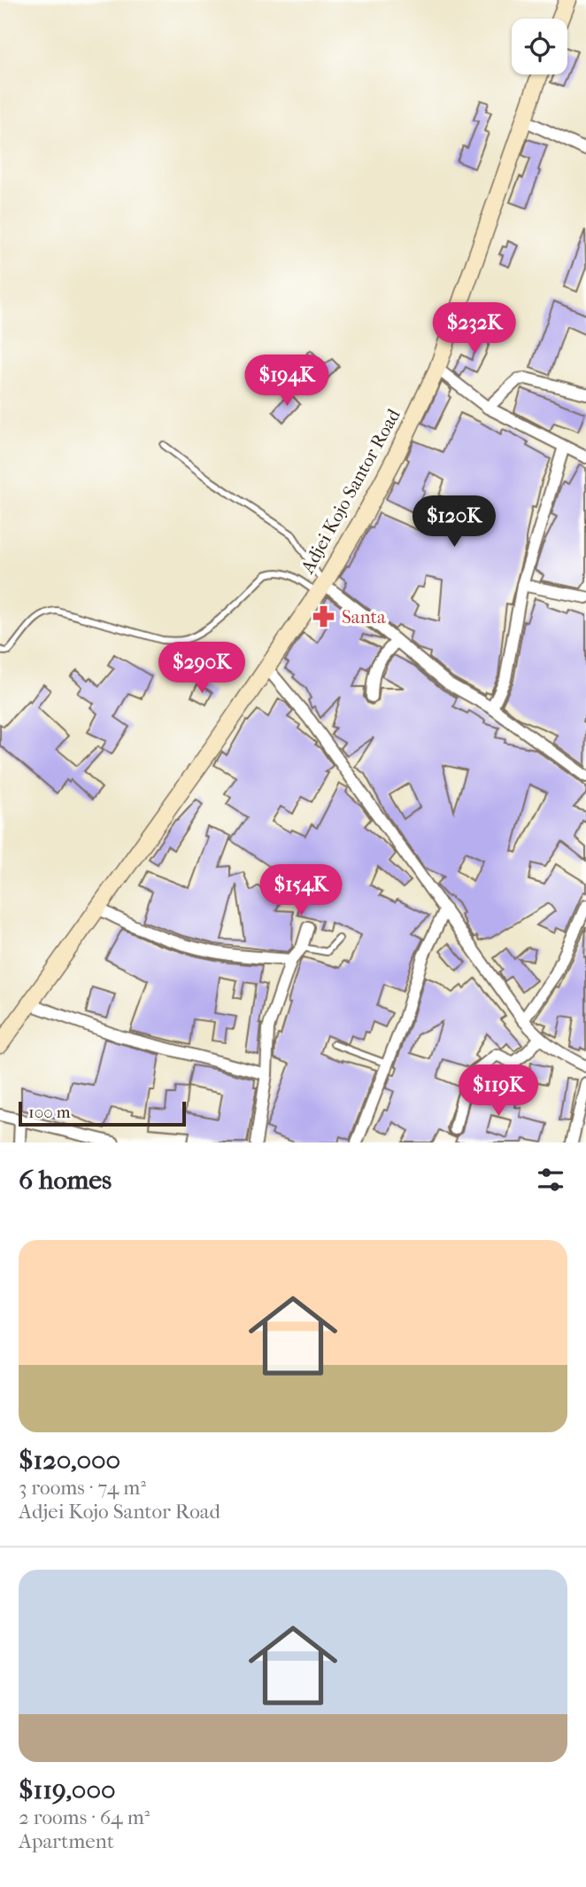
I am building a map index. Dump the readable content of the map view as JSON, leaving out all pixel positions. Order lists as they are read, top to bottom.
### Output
{
  "streets": {
    "street": ["Adjei Kojo Santor Road"]
  },
  "places": {
    "pharmacy": ["Santa"]
  },
  "scale_bar": "100 m",
  "page": {
    "price": [
      "$232K",
      "$194K",
      "$120K",
      "$290K",
      "$154K",
      "$119K"
    ],
    "scale": "100 m",
    "heading": "6 homes",
    "list": [
      {
        "name": "$120,000",
        "note": "3 rooms · 74 m² · Adjei Kojo Santor Road"
      },
      {
        "name": "$119,000",
        "note": "2 rooms · 64 m² · Apartment"
      }
    ]
  }
}
